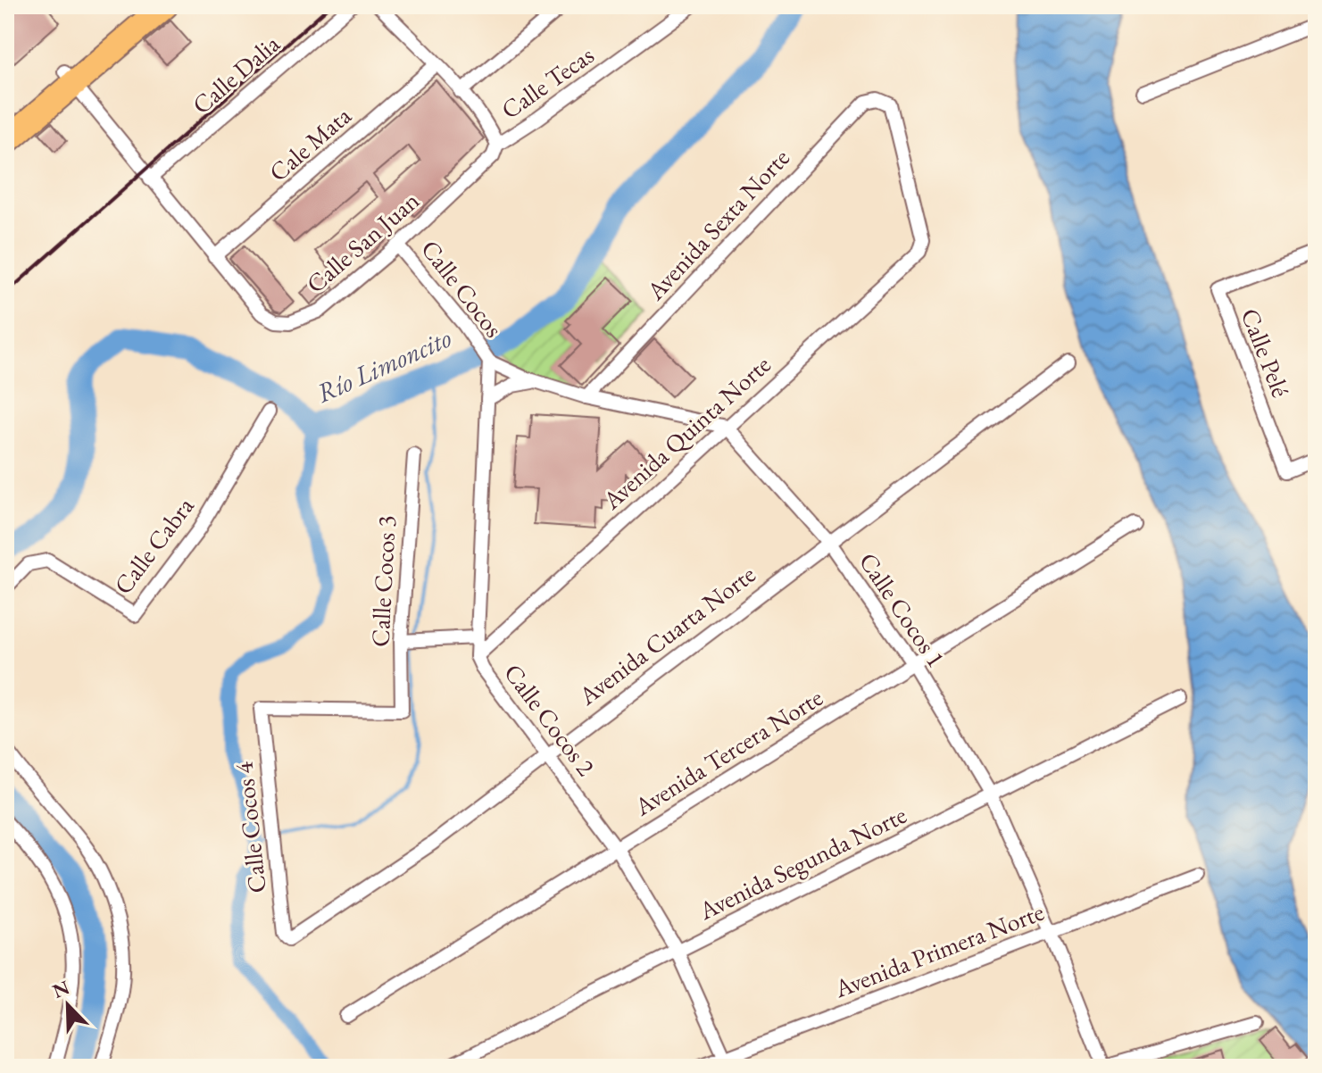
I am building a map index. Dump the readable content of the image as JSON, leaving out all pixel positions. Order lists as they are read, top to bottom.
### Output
{
  "streets": {
    "street": [
      "Calle Dalia",
      "Calle Tecas",
      "Cale Mata",
      "Avenida Sexta Norte",
      "Calle San Juan",
      "Calle Cocos",
      "Calle Pelé",
      "Avenida Quinta Norte",
      "Calle Cabra",
      "Calle Cocos 3",
      "Calle Cocos 1",
      "Avenida Cuarta Norte",
      "Calle Cocos 2",
      "Avenida Tercera Norte",
      "Calle Cocos 4",
      "Avenida Segunda Norte",
      "Avenida Primera Norte"
    ]
  },
  "crossings": [
    ["Calle Dalia", "Calle San Juan"],
    ["Calle Tecas", "Calle San Juan"],
    ["Cale Mata", "Calle San Juan"],
    ["Avenida Sexta Norte", "Avenida Quinta Norte"],
    ["Calle San Juan", "Calle Cocos"],
    ["Calle Cocos", "Calle Cocos 2"],
    ["Avenida Quinta Norte", "Calle Cocos 1"],
    ["Avenida Quinta Norte", "Calle Cocos 2"],
    ["Calle Cocos 3", "Calle Cocos 4"],
    ["Calle Cocos 1", "Avenida Cuarta Norte"],
    ["Calle Cocos 1", "Avenida Tercera Norte"],
    ["Calle Cocos 1", "Avenida Segunda Norte"],
    ["Calle Cocos 1", "Avenida Primera Norte"],
    ["Avenida Cuarta Norte", "Calle Cocos 2"],
    ["Avenida Cuarta Norte", "Calle Cocos 4"],
    ["Calle Cocos 2", "Avenida Tercera Norte"],
    ["Calle Cocos 2", "Avenida Segunda Norte"],
    ["Calle Cocos 2", "Avenida Primera Norte"]
  ],
  "water": ["Río Limoncito"],
  "north": "top left"
}
